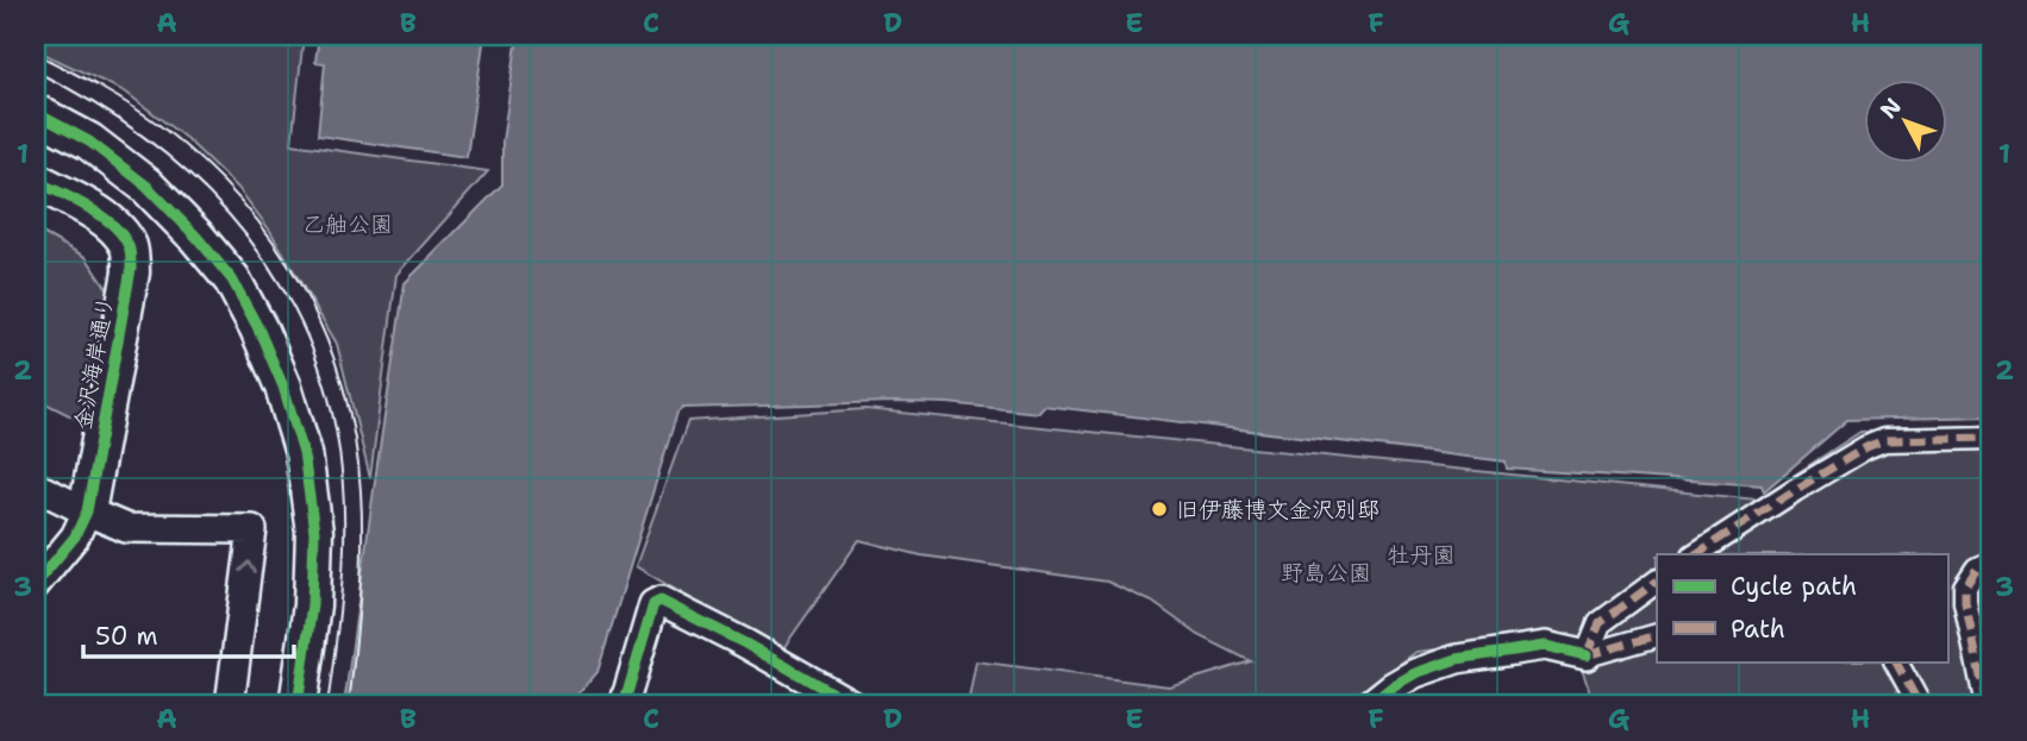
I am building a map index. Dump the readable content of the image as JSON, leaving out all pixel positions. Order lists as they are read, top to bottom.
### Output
{
  "streets": {
    "street": ["金沢海岸通り"]
  },
  "parks": ["乙舳公園", "牡丹園", "野島公園"],
  "places": ["旧伊藤博文金沢別邸"],
  "legend": ["Cycle path", "Path"],
  "scale_bar": "50 m",
  "north": "top left",
  "grid": {
    "columns": [
      "A",
      "B",
      "C",
      "D",
      "E",
      "F",
      "G",
      "H"
    ],
    "rows": ["1", "2", "3"]
  }
}
